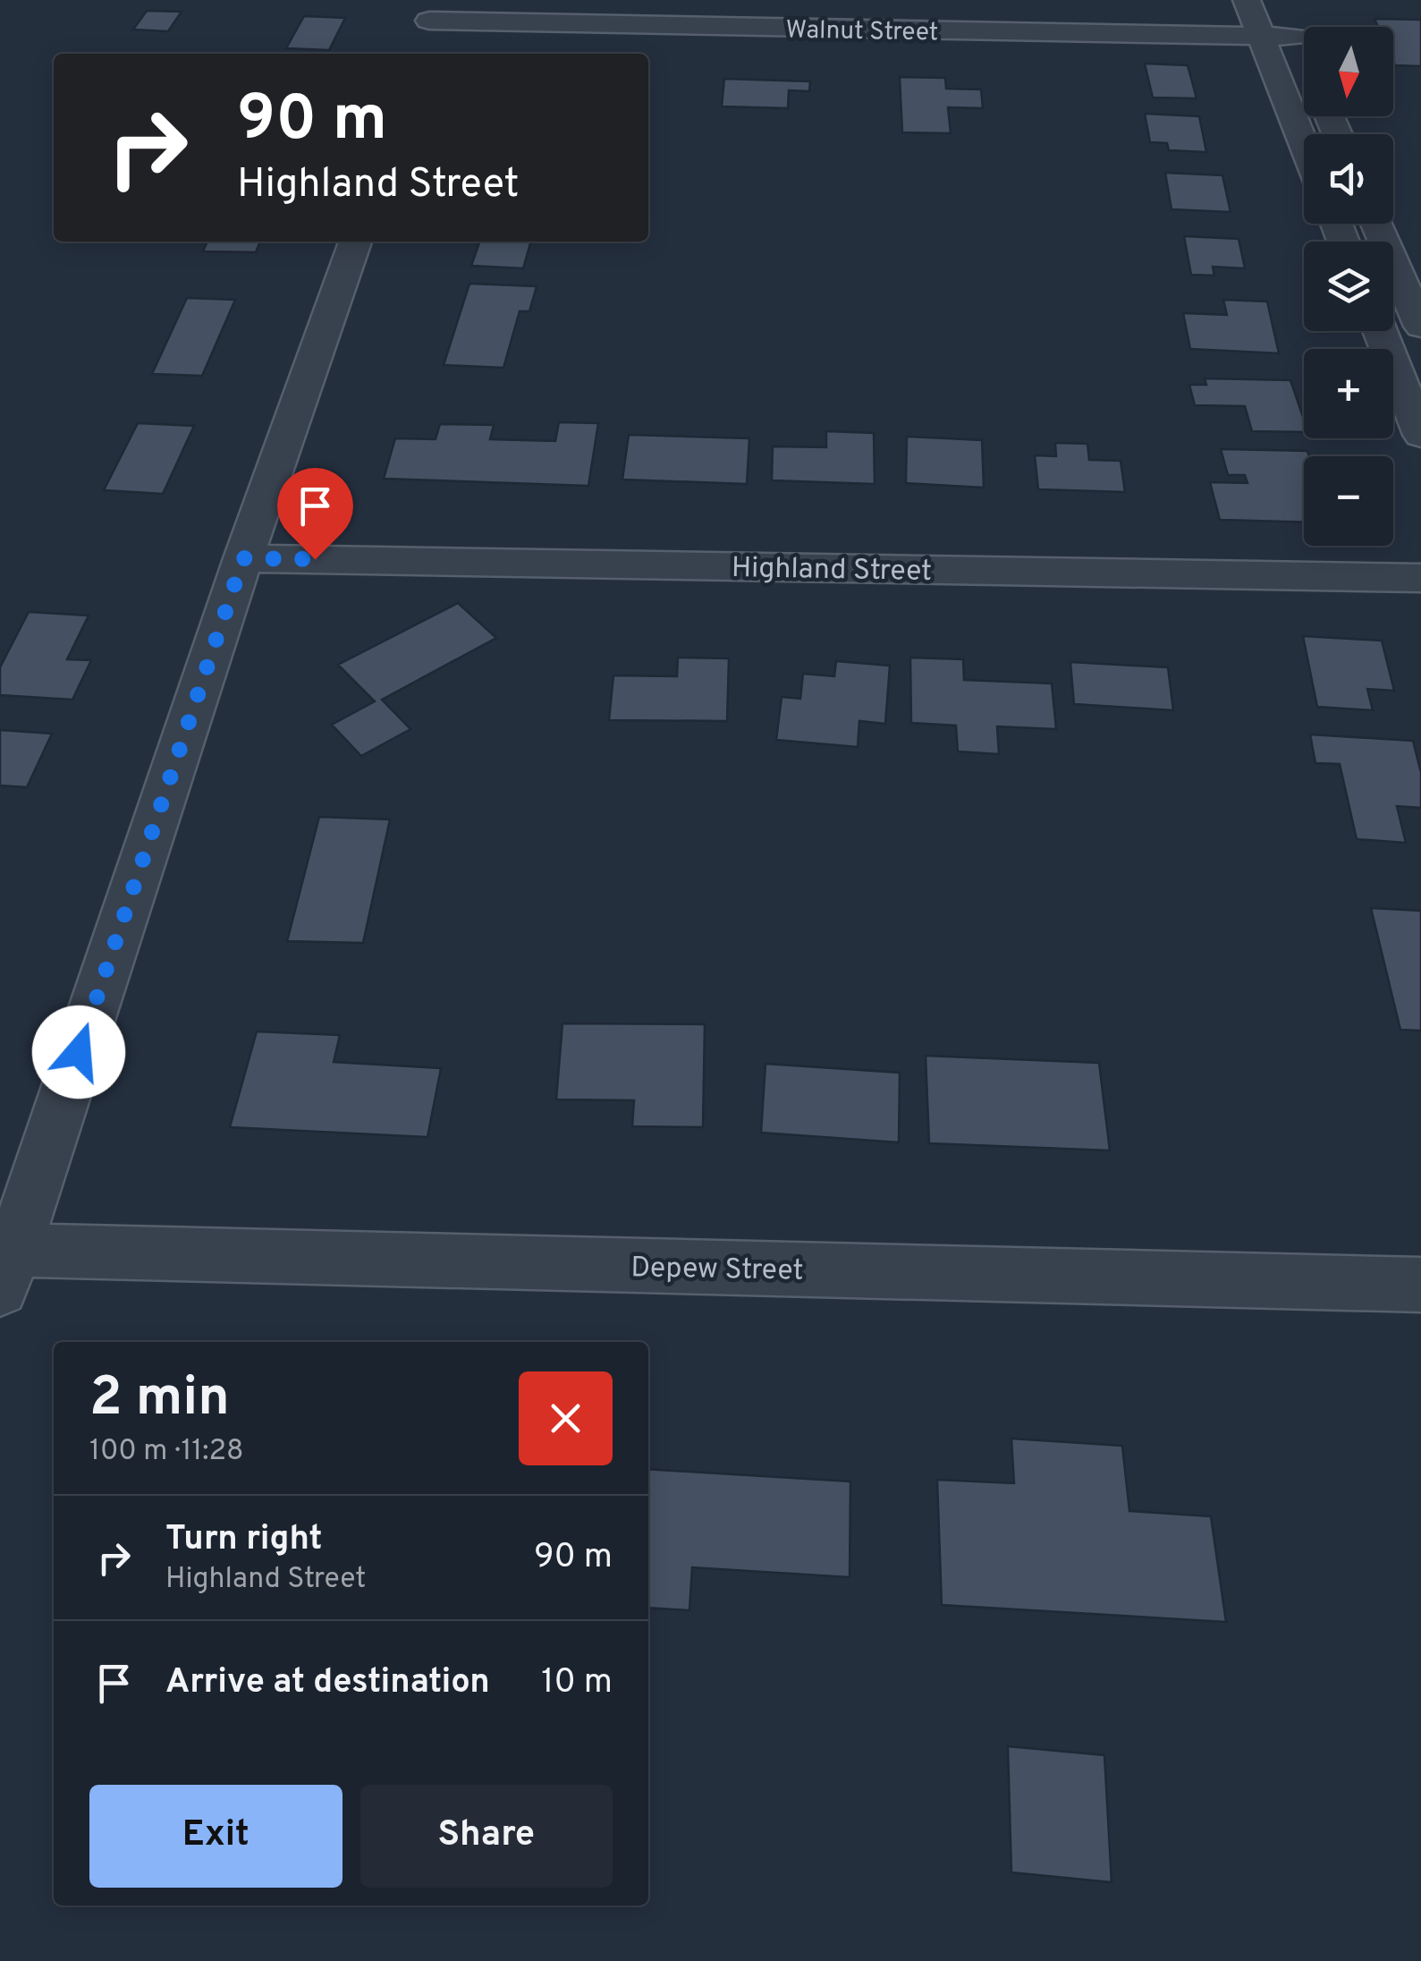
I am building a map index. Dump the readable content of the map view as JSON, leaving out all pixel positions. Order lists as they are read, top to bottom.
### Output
{
  "streets": {
    "street": ["Walnut Street", "Highland Street", "Depew Street"]
  },
  "north": "bottom",
  "page": {
    "map_buttons": ["+", "−"],
    "turn": ["90 m", "Highland Street"],
    "heading": ["2 min", "100 m · 11:28"],
    "list": [
      {
        "name": "Turn right",
        "note": "Highland Street",
        "value": "90 m"
      },
      {
        "name": "Arrive at destination",
        "value": "10 m"
      }
    ],
    "buttons": ["Exit", "Share"]
  }
}
